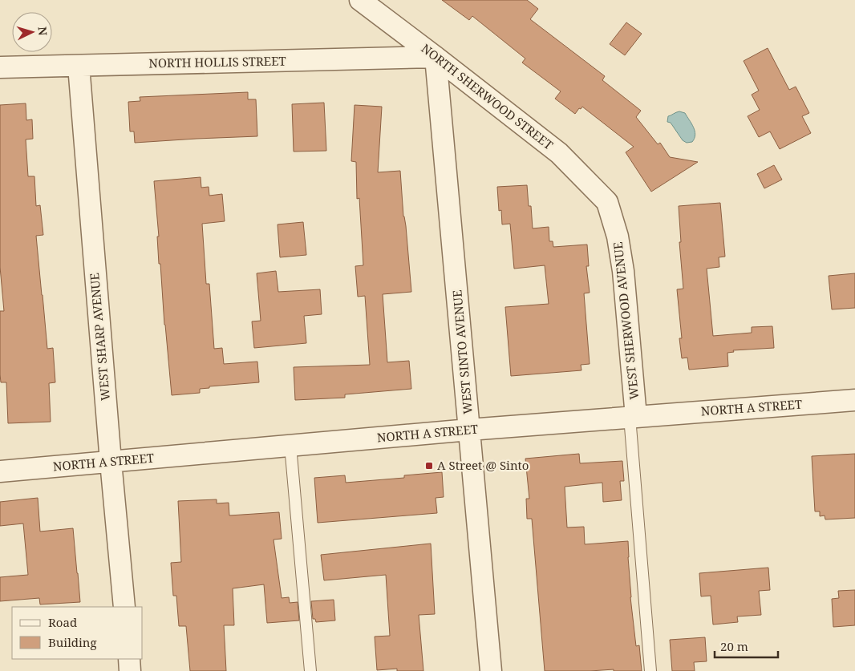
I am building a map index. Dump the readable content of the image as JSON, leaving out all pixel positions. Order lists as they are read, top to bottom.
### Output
{
  "streets": {
    "street": [
      "NORTH HOLLIS STREET",
      "NORTH SHERWOOD STREET",
      "WEST SHERWOOD AVENUE",
      "WEST SHARP AVENUE",
      "WEST SINTO AVENUE",
      "NORTH A STREET"
    ]
  },
  "crossings": [
    ["NORTH HOLLIS STREET", "NORTH SHERWOOD STREET"],
    ["NORTH HOLLIS STREET", "WEST SHARP AVENUE"],
    ["NORTH HOLLIS STREET", "WEST SINTO AVENUE"],
    ["NORTH SHERWOOD STREET", "WEST SHERWOOD AVENUE"],
    ["NORTH SHERWOOD STREET", "WEST SINTO AVENUE"],
    ["WEST SHERWOOD AVENUE", "NORTH A STREET"],
    ["WEST SHARP AVENUE", "NORTH A STREET"],
    ["WEST SINTO AVENUE", "NORTH A STREET"]
  ],
  "places": {
    "transit": ["A Street @ Sinto"]
  },
  "legend": ["Road", "Building"],
  "scale_bar": "20 m",
  "north": "right"
}
